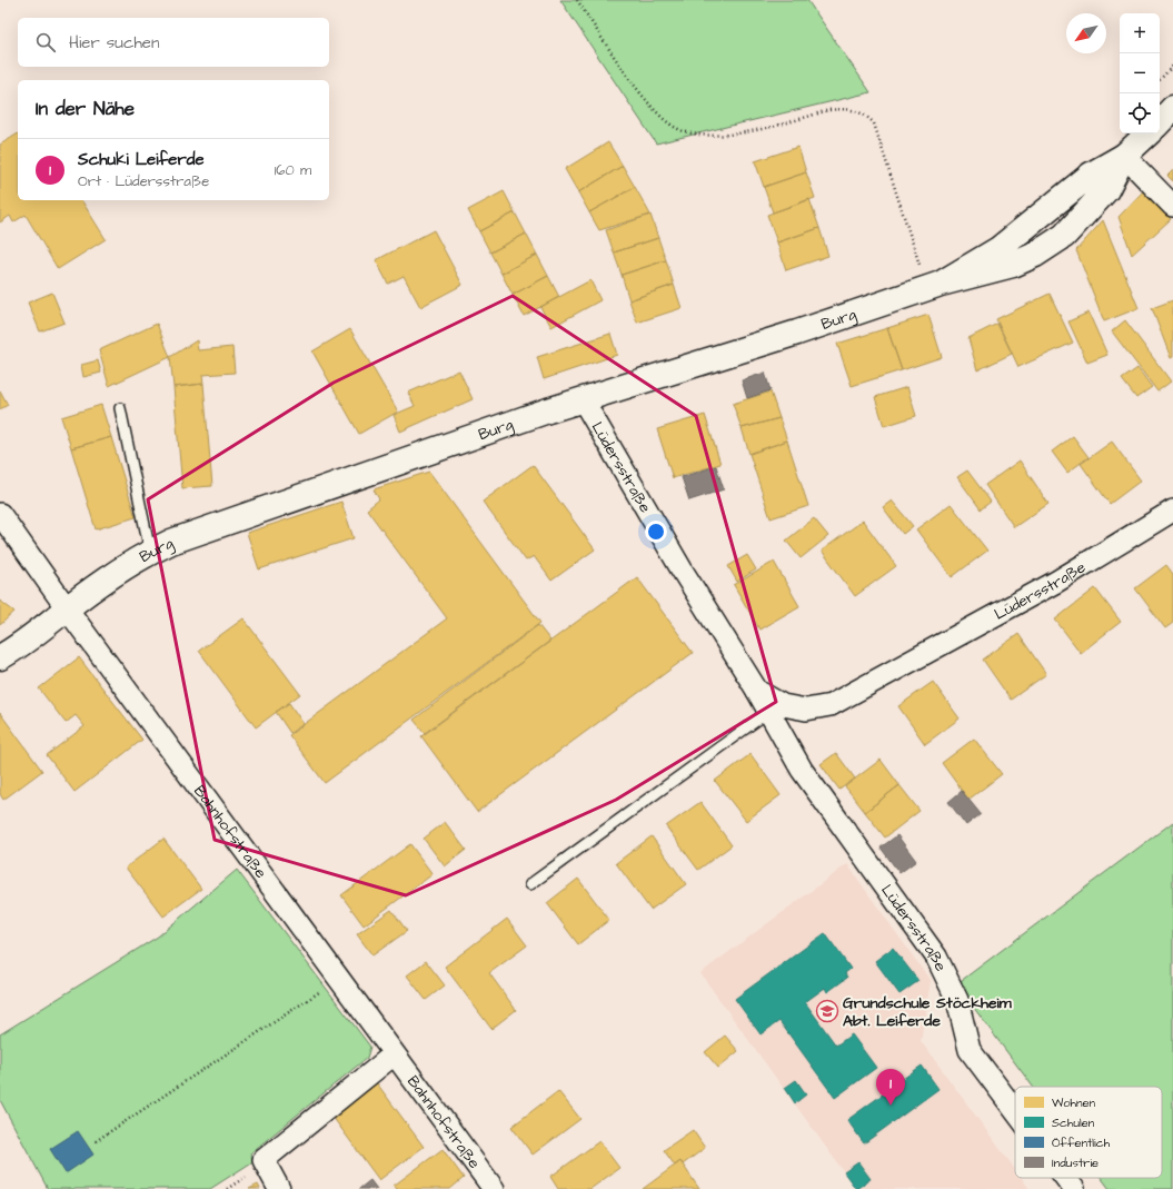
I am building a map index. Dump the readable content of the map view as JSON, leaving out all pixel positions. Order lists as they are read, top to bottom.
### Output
{
  "streets": {
    "street": ["Burg", "Lüdersstraße", "Bahnhofstraße"]
  },
  "crossings": [
    ["Burg", "Lüdersstraße"],
    ["Burg", "Bahnhofstraße"]
  ],
  "places": {
    "school or university": ["Grundschule Stöckheim Abt. Leiferde"]
  },
  "legend": [
    "Wohnen",
    "Schulen",
    "Öffentlich",
    "Industrie"
  ],
  "north": "bottom left",
  "page": {
    "map_buttons": ["+", "−"],
    "search": "Hier suchen",
    "heading": "In der Nähe",
    "list": [
      {
        "mark": "1",
        "name": "Schuki Leiferde",
        "note": "Ort · Lüdersstraße",
        "value": "160 m"
      }
    ],
    "pins": "1"
  }
}
